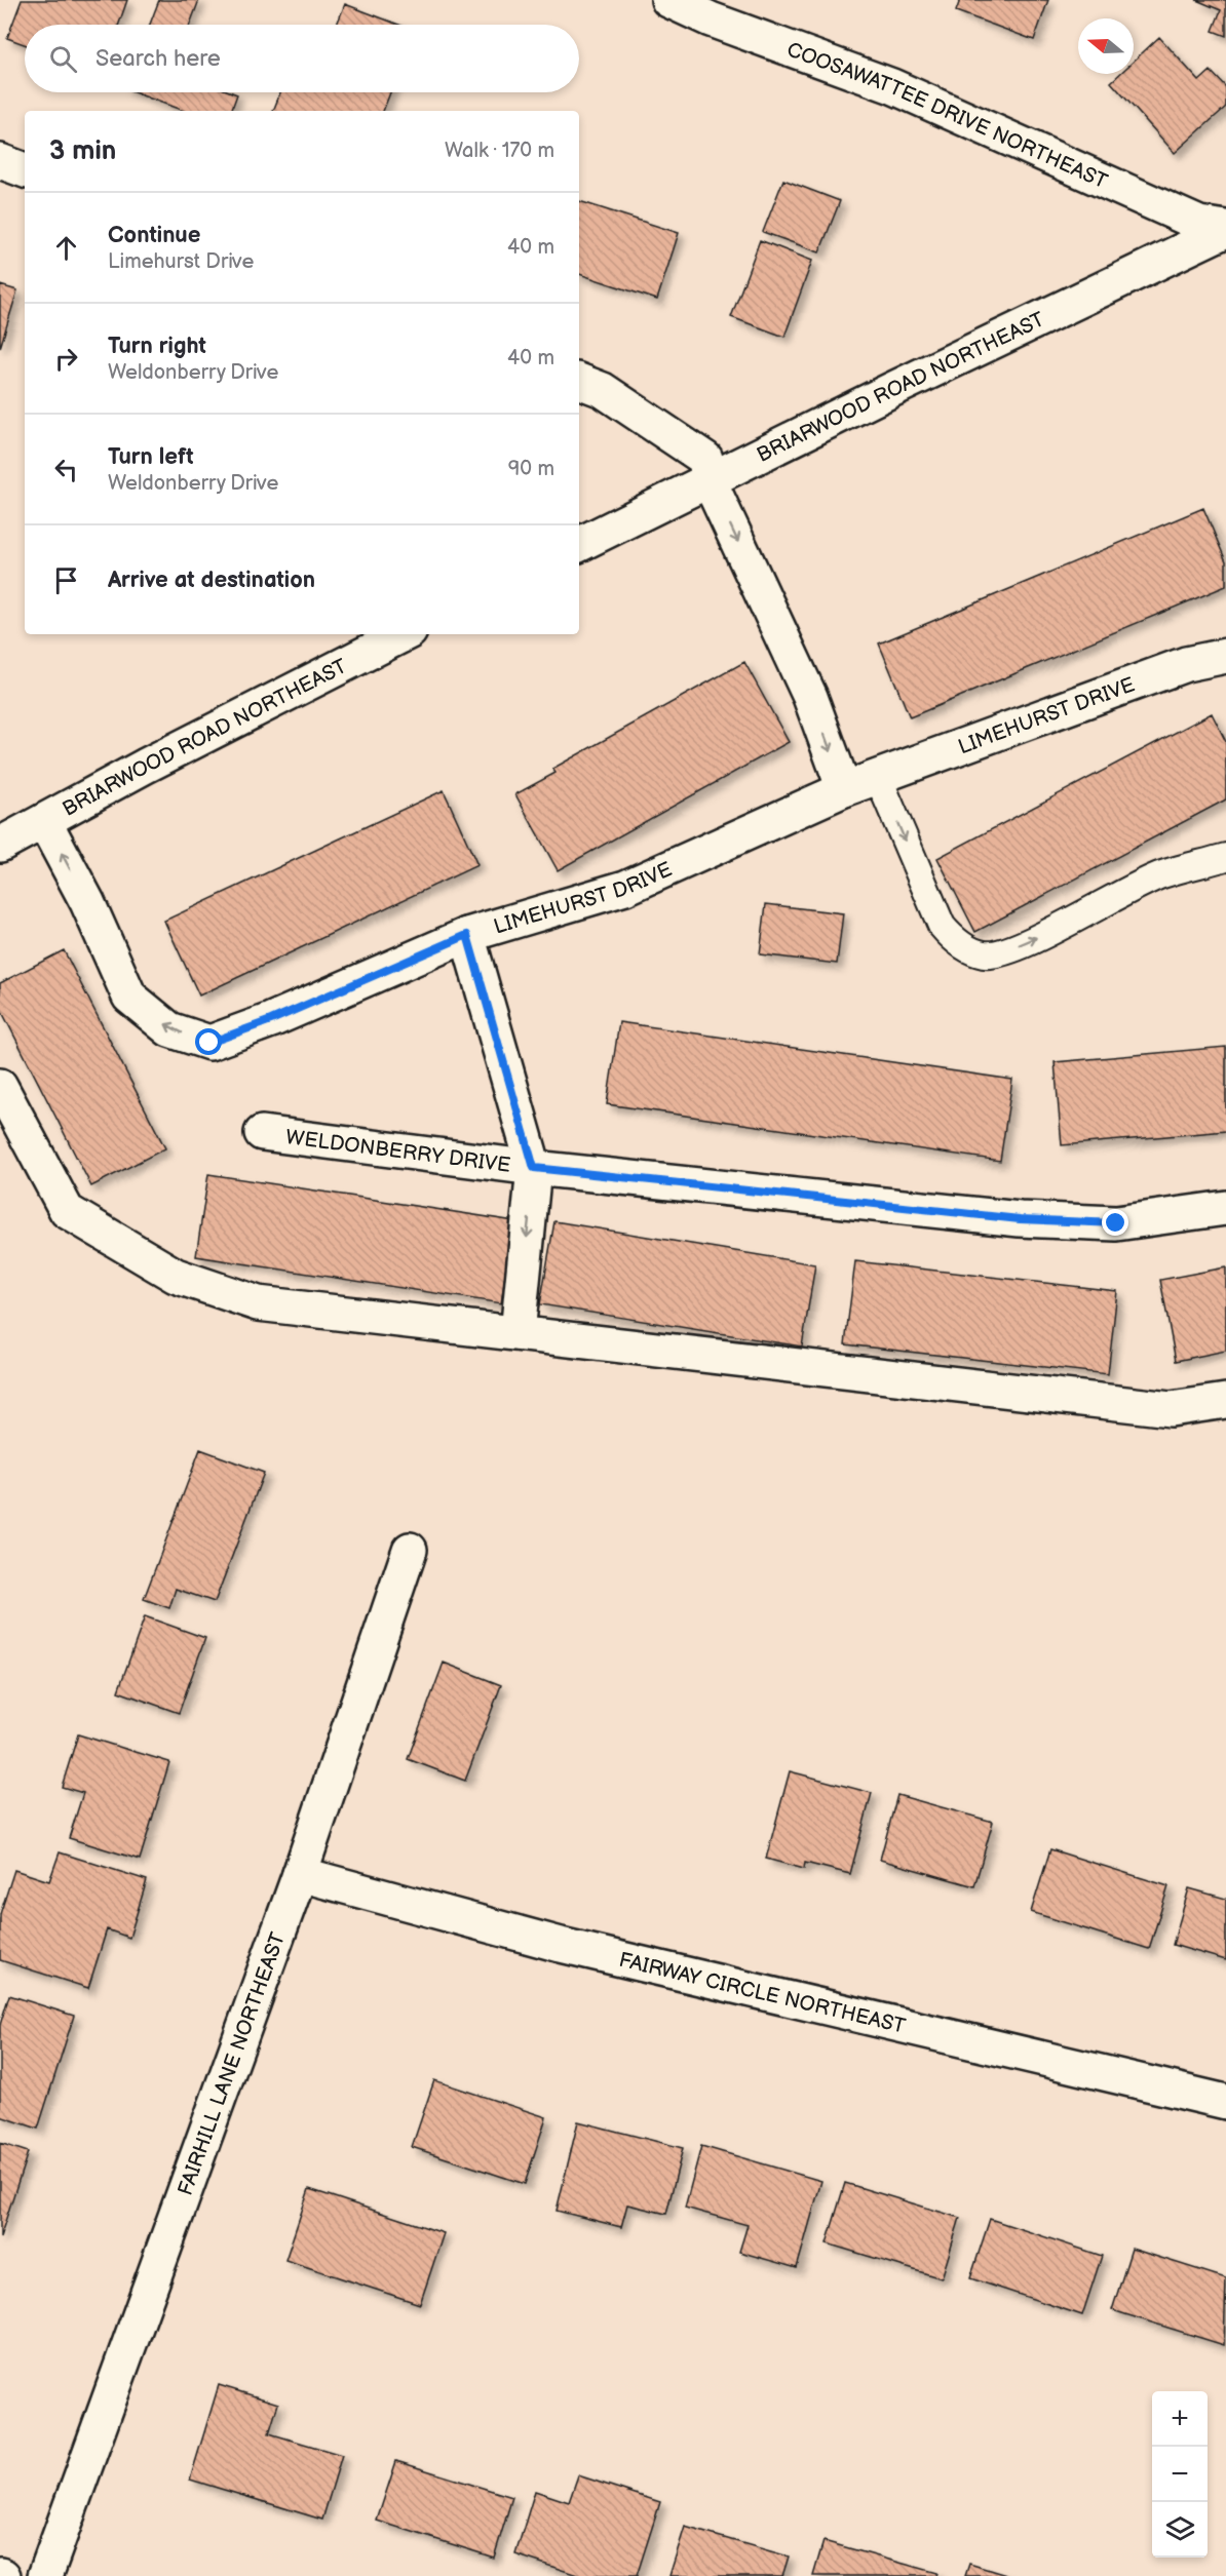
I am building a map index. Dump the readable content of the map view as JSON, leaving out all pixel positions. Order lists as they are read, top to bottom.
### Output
{
  "streets": {
    "street": [
      "COOSAWATTEE DRIVE NORTHEAST",
      "BRIARWOOD ROAD NORTHEAST",
      "LIMEHURST DRIVE",
      "WELDONBERRY DRIVE",
      "FAIRWAY CIRCLE NORTHEAST",
      "FAIRHILL LANE NORTHEAST"
    ]
  },
  "crossings": [
    ["COOSAWATTEE DRIVE NORTHEAST", "BRIARWOOD ROAD NORTHEAST"],
    ["BRIARWOOD ROAD NORTHEAST", "LIMEHURST DRIVE"],
    ["LIMEHURST DRIVE", "WELDONBERRY DRIVE"],
    ["FAIRWAY CIRCLE NORTHEAST", "FAIRHILL LANE NORTHEAST"]
  ],
  "north": "left",
  "page": {
    "search": "Search here",
    "heading": ["3 min", "Walk · 170 m"],
    "list": [
      ["Continue", "Limehurst Drive", "40 m"],
      ["Turn right", "Weldonberry Drive", "40 m"],
      ["Turn left", "Weldonberry Drive", "90 m"],
      "Arrive at destination"
    ],
    "map_buttons": ["+", "−"]
  }
}
